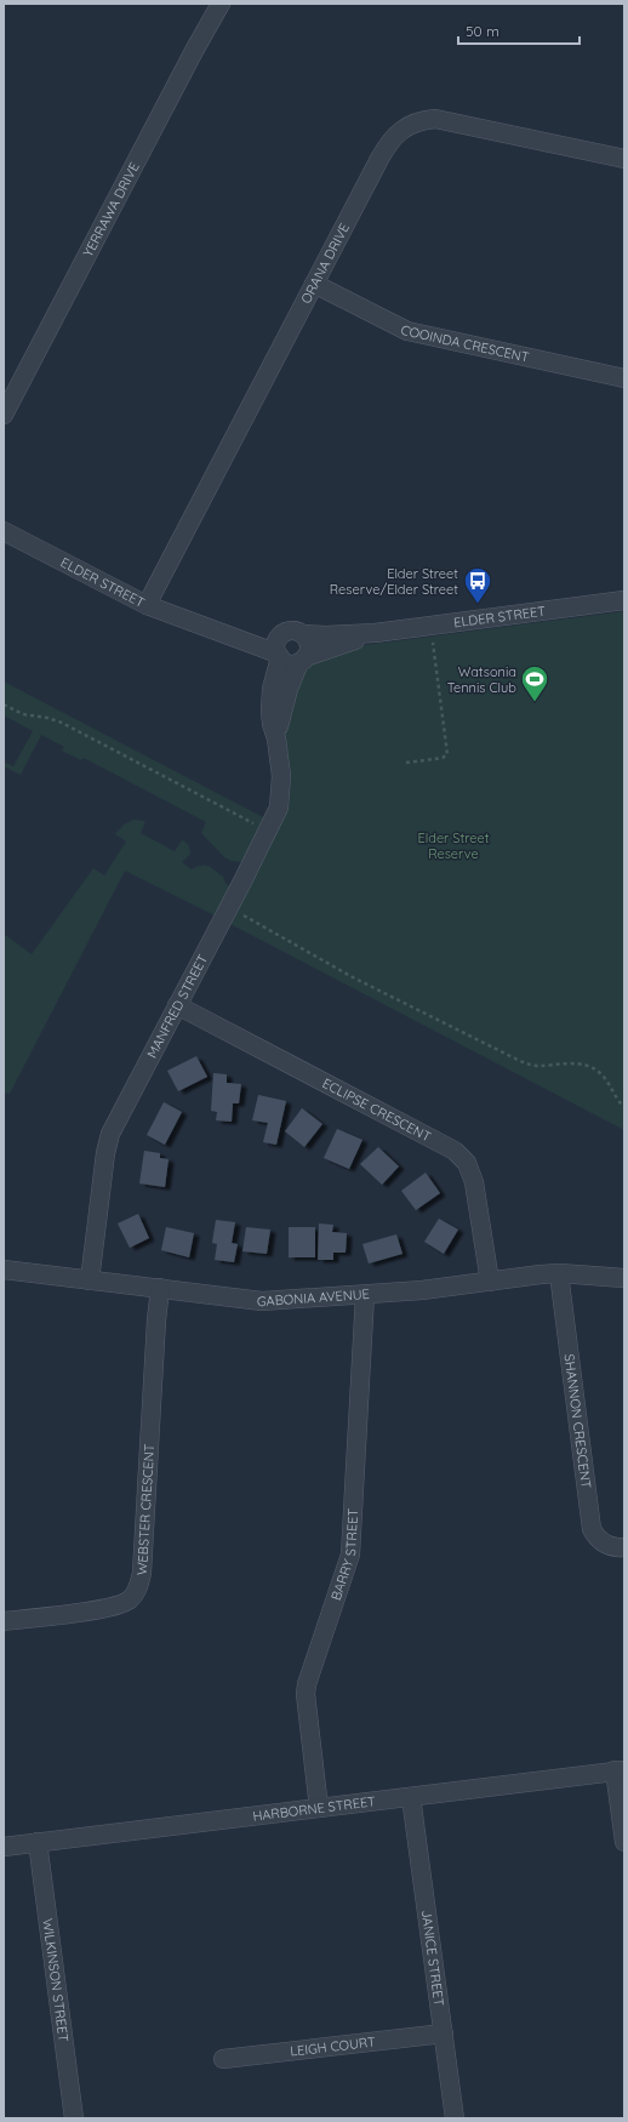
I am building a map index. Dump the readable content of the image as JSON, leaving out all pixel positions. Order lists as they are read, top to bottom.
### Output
{
  "streets": {
    "street": [
      "YERRAWA DRIVE",
      "ORANA DRIVE",
      "COOINDA CRESCENT",
      "ELDER STREET",
      "MANFRED STREET",
      "ECLIPSE CRESCENT",
      "GABONIA AVENUE",
      "SHANNON CRESCENT",
      "WEBSTER CRESCENT",
      "BARRY STREET",
      "HARBORNE STREET",
      "JANICE STREET",
      "WILKINSON STREET",
      "LEIGH COURT"
    ]
  },
  "crossings": [
    ["ORANA DRIVE", "COOINDA CRESCENT"],
    ["ORANA DRIVE", "ELDER STREET"],
    ["ELDER STREET", "MANFRED STREET"],
    ["MANFRED STREET", "ECLIPSE CRESCENT"],
    ["MANFRED STREET", "GABONIA AVENUE"],
    ["ECLIPSE CRESCENT", "GABONIA AVENUE"],
    ["GABONIA AVENUE", "SHANNON CRESCENT"],
    ["GABONIA AVENUE", "WEBSTER CRESCENT"],
    ["GABONIA AVENUE", "BARRY STREET"],
    ["BARRY STREET", "HARBORNE STREET"],
    ["HARBORNE STREET", "JANICE STREET"],
    ["HARBORNE STREET", "WILKINSON STREET"],
    ["JANICE STREET", "LEIGH COURT"]
  ],
  "parks": ["Elder Street Reserve"],
  "places": {
    "bus stop": ["Elder Street Reserve/Elder Street"],
    "sports": ["Watsonia Tennis Club"]
  },
  "scale_bar": "50 m"
}
